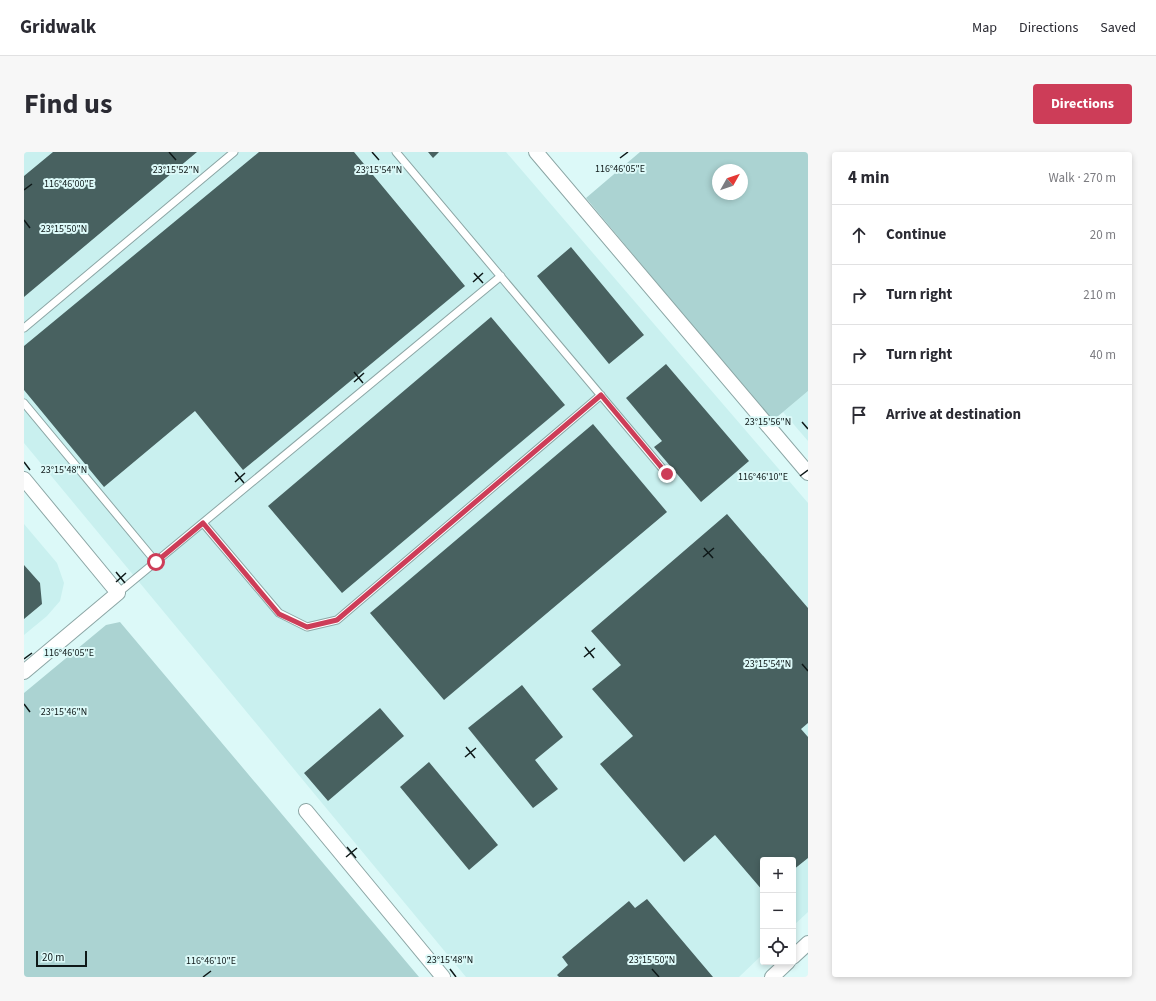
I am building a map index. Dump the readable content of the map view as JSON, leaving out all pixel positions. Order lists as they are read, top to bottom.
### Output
{
  "scale_bar": "20 m",
  "north": "top right",
  "page": {
    "header": "Gridwalk",
    "nav": ["Map", "Directions", "Saved"],
    "title": "Find us",
    "buttons": "Directions",
    "heading": ["4 min", "Walk · 270 m"],
    "list": [
      ["Continue", "20 m"],
      ["Turn right", "210 m"],
      ["Turn right", "40 m"],
      "Arrive at destination"
    ],
    "map_buttons": ["+", "−"],
    "scale": "20 m"
  },
  "coordinates": [
    "116°46'05\"E",
    "23°15'52\"N",
    "23°15'54\"N",
    "116°46'00\"E",
    "23°15'50\"N",
    "23°15'56\"N",
    "23°15'48\"N",
    "116°46'10\"E",
    "23°15'46\"N"
  ]
}
